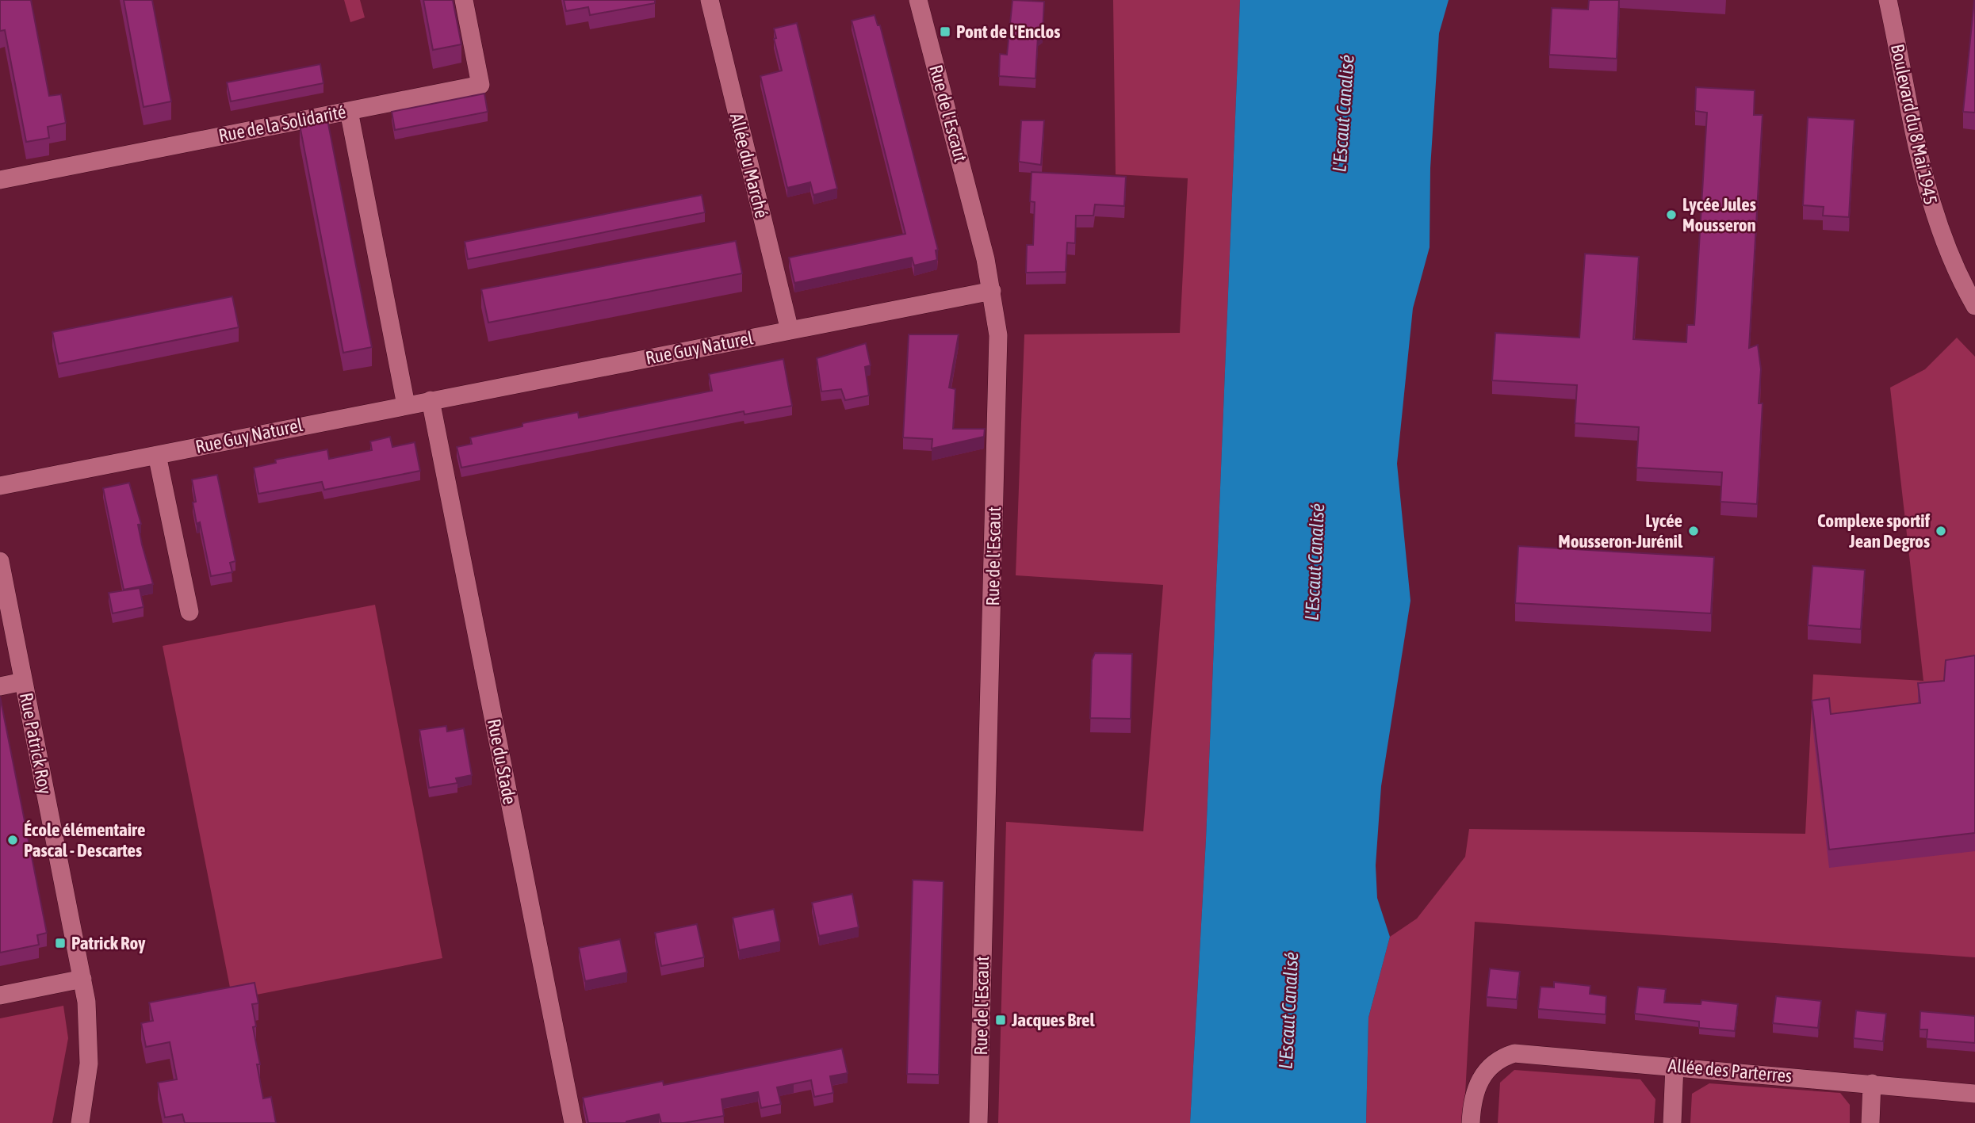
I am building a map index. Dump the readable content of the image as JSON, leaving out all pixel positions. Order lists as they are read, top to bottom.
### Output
{
  "streets": {
    "street": [
      "Rue de l'Escaut",
      "Rue de la Solidarité",
      "Boulevard du 8 Mai 1945",
      "Allée du Marché",
      "Rue Guy Naturel",
      "Rue Patrick Roy",
      "Rue du Stade",
      "Allée des Parterres"
    ]
  },
  "crossings": [
    ["Rue de l'Escaut", "Rue Guy Naturel"],
    ["Allée du Marché", "Rue Guy Naturel"],
    ["Rue Guy Naturel", "Rue du Stade"]
  ],
  "water": ["L'Escaut Canalisé"],
  "places": {
    "transit": ["Pont de l'Enclos", "Patrick Roy", "Jacques Brel"],
    "other": [
      "Lycée Jules Mousseron",
      "Lycée Mousseron-Jurénil",
      "Complexe sportif Jean Degros",
      "École élémentaire Pascal - Descartes"
    ]
  }
}
